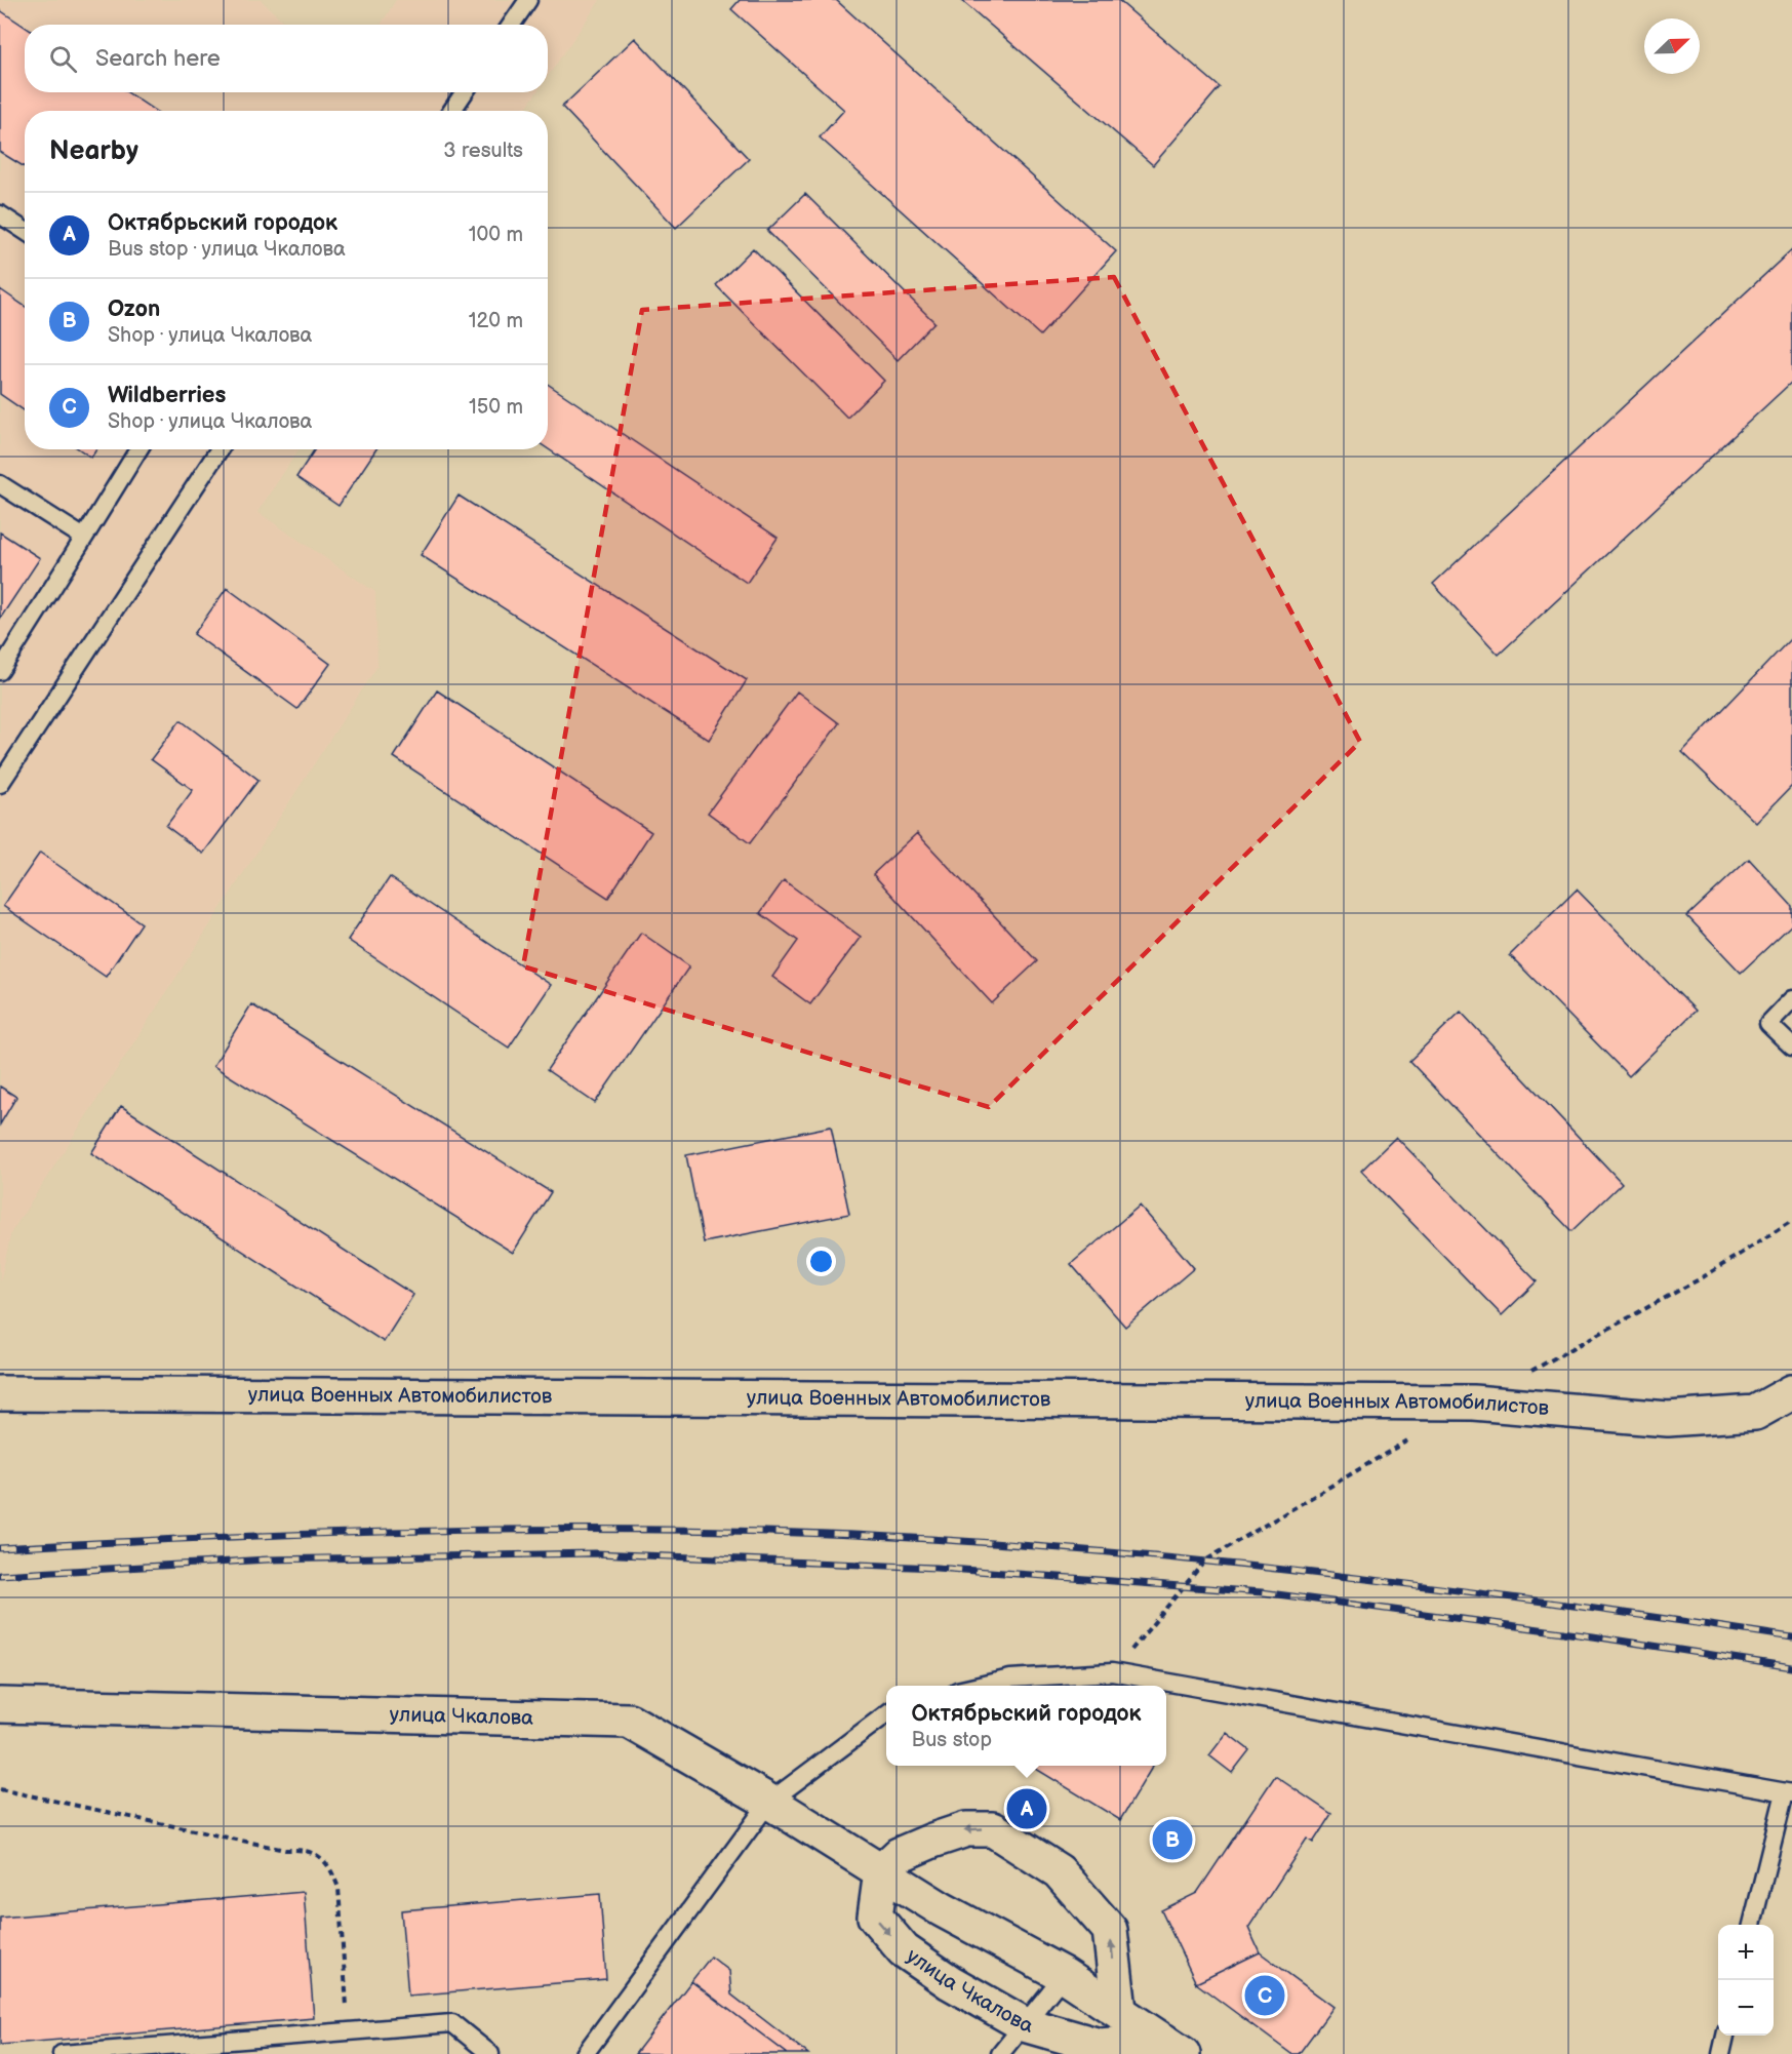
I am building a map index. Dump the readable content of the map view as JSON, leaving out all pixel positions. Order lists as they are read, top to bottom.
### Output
{
  "streets": {
    "street": ["улица Военных Автомобилистов", "улица Чкалова"]
  },
  "north": "top right",
  "page": {
    "search": "Search here",
    "heading": ["Nearby", "3 results"],
    "list": [
      {
        "mark": "A",
        "name": "Октябрьский городок",
        "note": "Bus stop · улица Чкалова",
        "value": "100 m"
      },
      {
        "mark": "B",
        "name": "Ozon",
        "note": "Shop · улица Чкалова",
        "value": "120 m"
      },
      {
        "mark": "C",
        "name": "Wildberries",
        "note": "Shop · улица Чкалова",
        "value": "150 m"
      }
    ],
    "popup": ["Октябрьский городок", "Bus stop"],
    "pins": ["A", "B", "C"],
    "map_buttons": ["+", "−"]
  }
}
